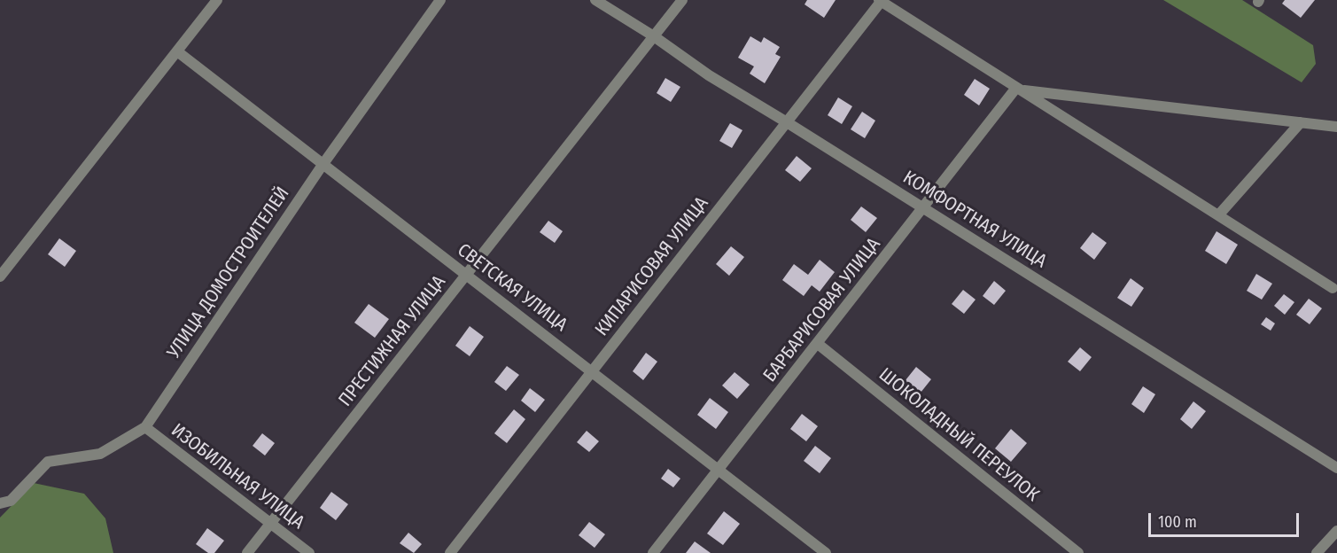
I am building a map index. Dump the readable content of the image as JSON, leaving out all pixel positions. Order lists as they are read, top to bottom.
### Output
{
  "streets": {
    "street": [
      "КОМФОРТНАЯ УЛИЦА",
      "КИПАРИСОВАЯ УЛИЦА",
      "УЛИЦА ДОМОСТРОИТЕЛЕЙ",
      "СВЕТСКАЯ УЛИЦА",
      "БАРБАРИСОВАЯ УЛИЦА",
      "ПРЕСТИЖНАЯ УЛИЦА",
      "ШОКОЛАДНЫЙ ПЕРЕУЛОК",
      "ИЗОБИЛЬНАЯ УЛИЦА"
    ]
  },
  "crossings": [
    ["КОМФОРТНАЯ УЛИЦА", "КИПАРИСОВАЯ УЛИЦА"],
    ["КОМФОРТНАЯ УЛИЦА", "БАРБАРИСОВАЯ УЛИЦА"],
    ["КОМФОРТНАЯ УЛИЦА", "ПРЕСТИЖНАЯ УЛИЦА"],
    ["КИПАРИСОВАЯ УЛИЦА", "СВЕТСКАЯ УЛИЦА"],
    ["УЛИЦА ДОМОСТРОИТЕЛЕЙ", "СВЕТСКАЯ УЛИЦА"],
    ["УЛИЦА ДОМОСТРОИТЕЛЕЙ", "ИЗОБИЛЬНАЯ УЛИЦА"],
    ["СВЕТСКАЯ УЛИЦА", "БАРБАРИСОВАЯ УЛИЦА"],
    ["СВЕТСКАЯ УЛИЦА", "ПРЕСТИЖНАЯ УЛИЦА"],
    ["БАРБАРИСОВАЯ УЛИЦА", "ШОКОЛАДНЫЙ ПЕРЕУЛОК"],
    ["ПРЕСТИЖНАЯ УЛИЦА", "ИЗОБИЛЬНАЯ УЛИЦА"]
  ],
  "scale_bar": "100 m"
}
